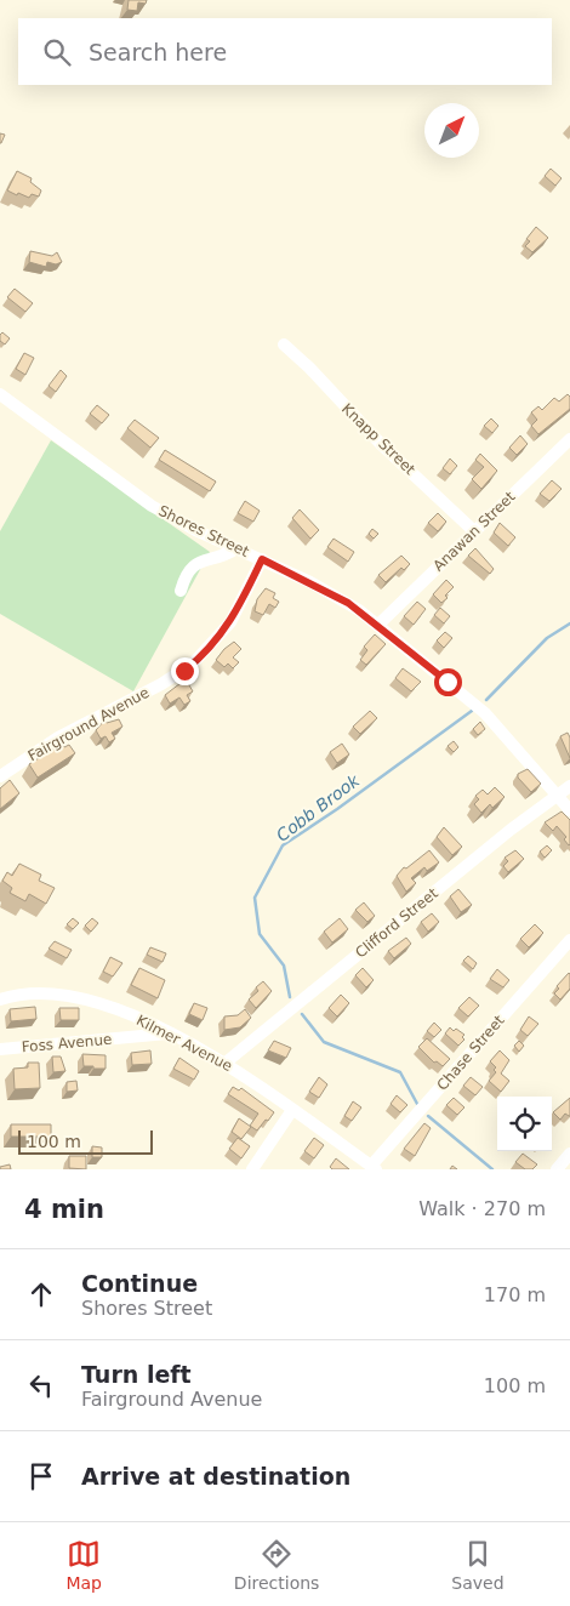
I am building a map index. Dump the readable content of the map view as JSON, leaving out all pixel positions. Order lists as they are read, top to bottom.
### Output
{
  "streets": {
    "street": [
      "Knapp Street",
      "Shores Street",
      "Anawan Street",
      "Fairground Avenue",
      "Clifford Street",
      "Foss Avenue",
      "Kilmer Avenue",
      "Chase Street"
    ]
  },
  "crossings": [
    ["Knapp Street", "Anawan Street"],
    ["Shores Street", "Anawan Street"],
    ["Shores Street", "Fairground Avenue"],
    ["Shores Street", "Clifford Street"],
    ["Clifford Street", "Kilmer Avenue"],
    ["Foss Avenue", "Kilmer Avenue"],
    ["Kilmer Avenue", "Chase Street"]
  ],
  "water": ["Cobb Brook"],
  "scale_bar": "100 m",
  "north": "top right",
  "page": {
    "search": "Search here",
    "scale": "100 m",
    "heading": ["4 min", "Walk · 270 m"],
    "list": [
      ["Continue", "Shores Street", "170 m"],
      ["Turn left", "Fairground Avenue", "100 m"],
      "Arrive at destination"
    ],
    "nav": ["Map", "Directions", "Saved"]
  }
}
